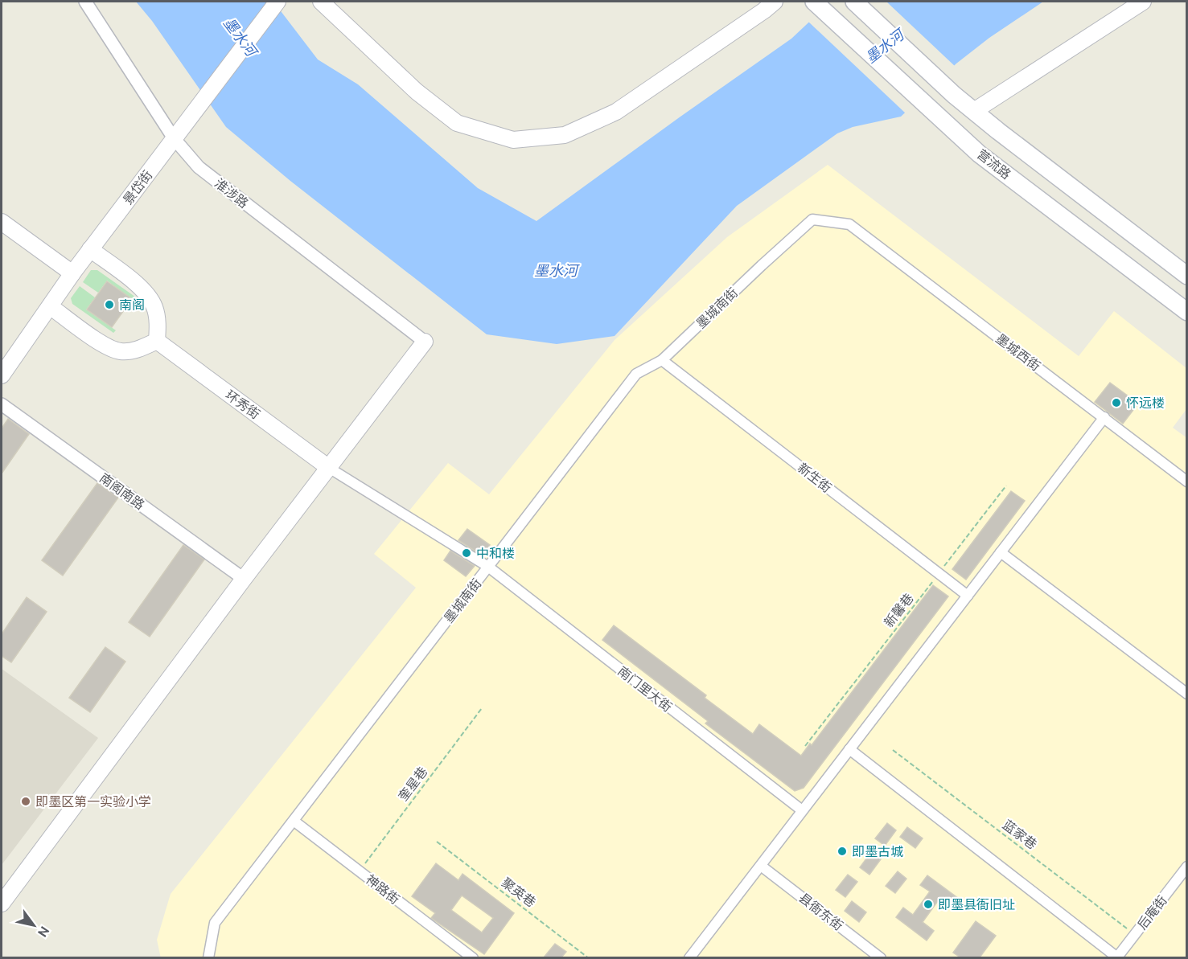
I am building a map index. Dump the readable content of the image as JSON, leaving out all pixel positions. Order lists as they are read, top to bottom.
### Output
{
  "streets": {
    "main road": ["营流路"],
    "street": [
      "景岱街",
      "淮涉路",
      "墨城南街",
      "墨城西街",
      "环秀街",
      "新生街",
      "南阁南路",
      "南门里大街",
      "神路街",
      "县衙东街",
      "后庵街"
    ],
    "path": [
      "新馨巷",
      "奎星巷",
      "蓝家巷",
      "聚英巷"
    ]
  },
  "crossings": [
    ["景岱街", "淮涉路"],
    ["墨城南街", "墨城西街"],
    ["墨城南街", "新生街"],
    ["墨城南街", "南门里大街"],
    ["墨城南街", "神路街"],
    ["环秀街", "南门里大街"],
    ["新生街", "新馨巷"],
    ["奎星巷", "神路街"],
    ["蓝家巷", "后庵街"]
  ],
  "water": ["墨水河"],
  "places": [
    "南阁",
    "怀远楼",
    "中和楼",
    "即墨区第一实验小学",
    "即墨古城",
    "即墨县衙旧址"
  ],
  "north": "bottom right"
}
